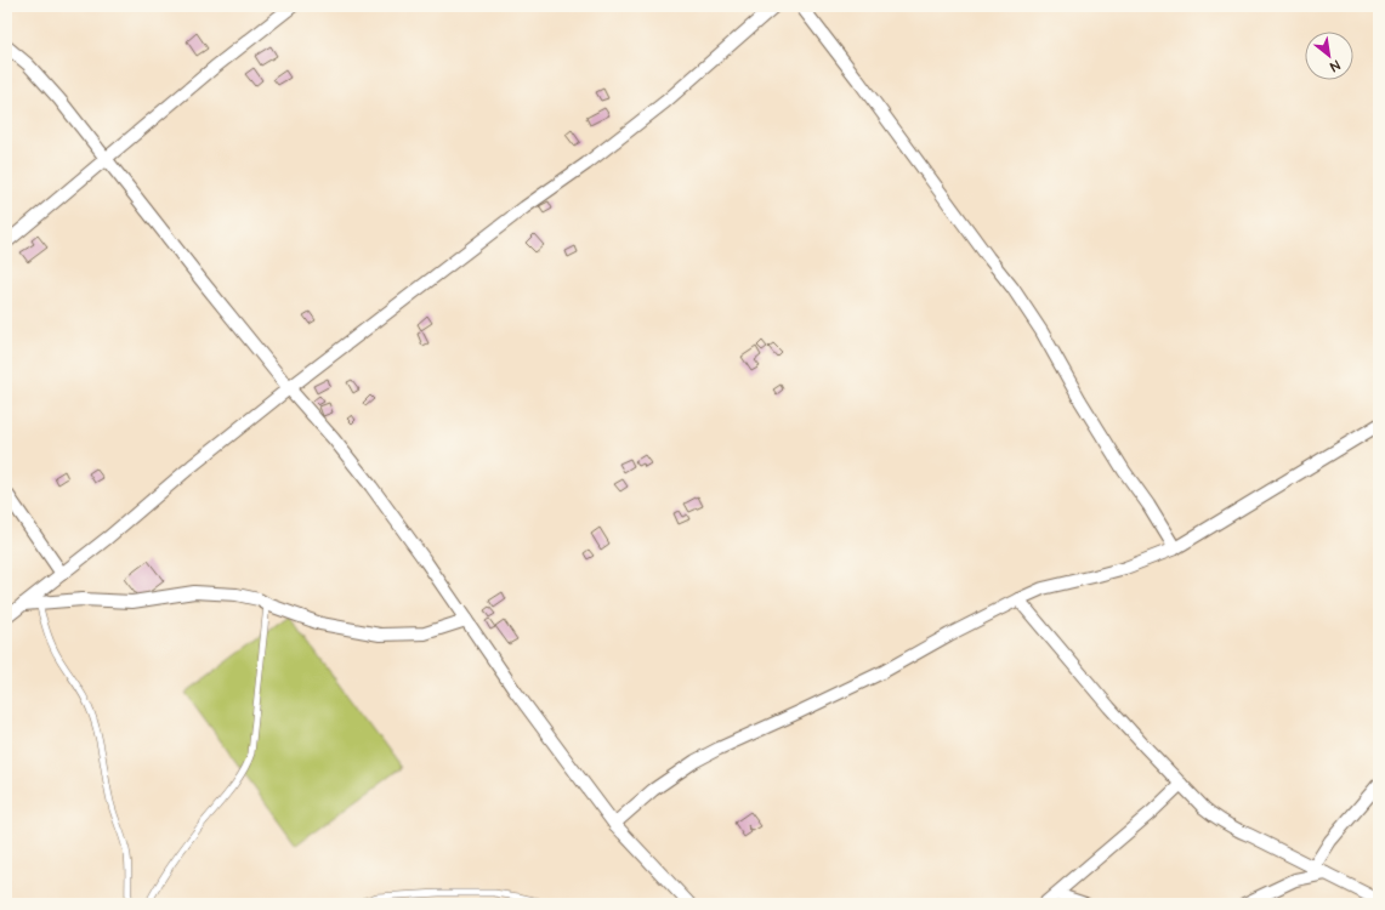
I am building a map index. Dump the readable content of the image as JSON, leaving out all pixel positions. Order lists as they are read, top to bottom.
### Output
{
  "north": "bottom right"
}
